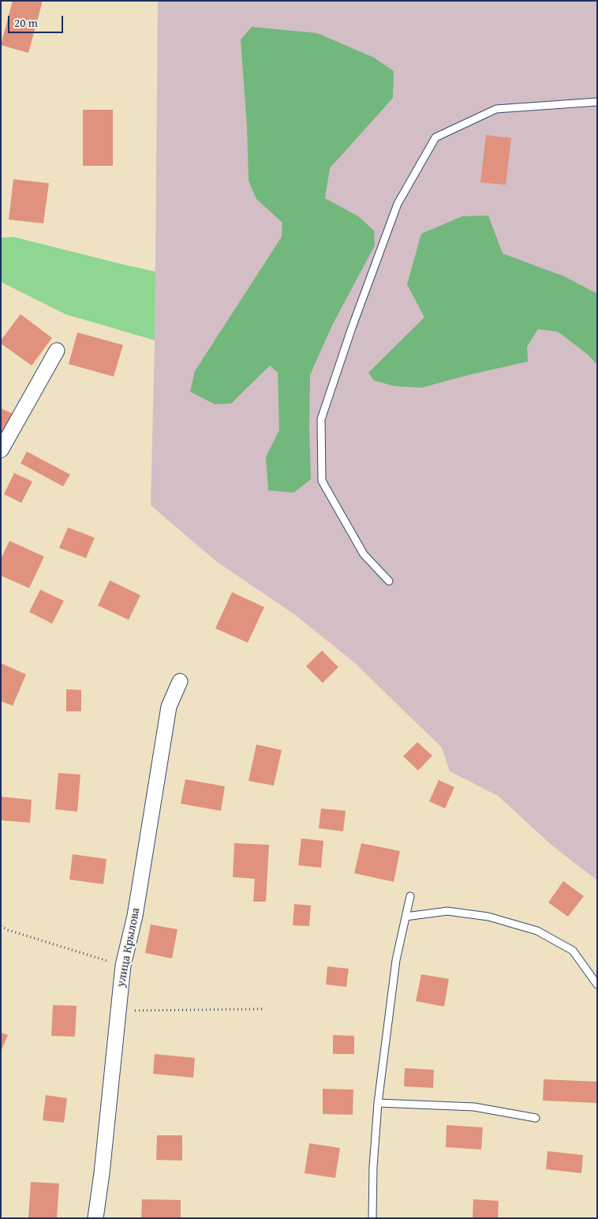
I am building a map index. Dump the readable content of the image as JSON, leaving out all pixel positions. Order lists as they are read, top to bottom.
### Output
{
  "streets": {
    "street": ["улица Крылова"]
  },
  "scale_bar": "20 m"
}
